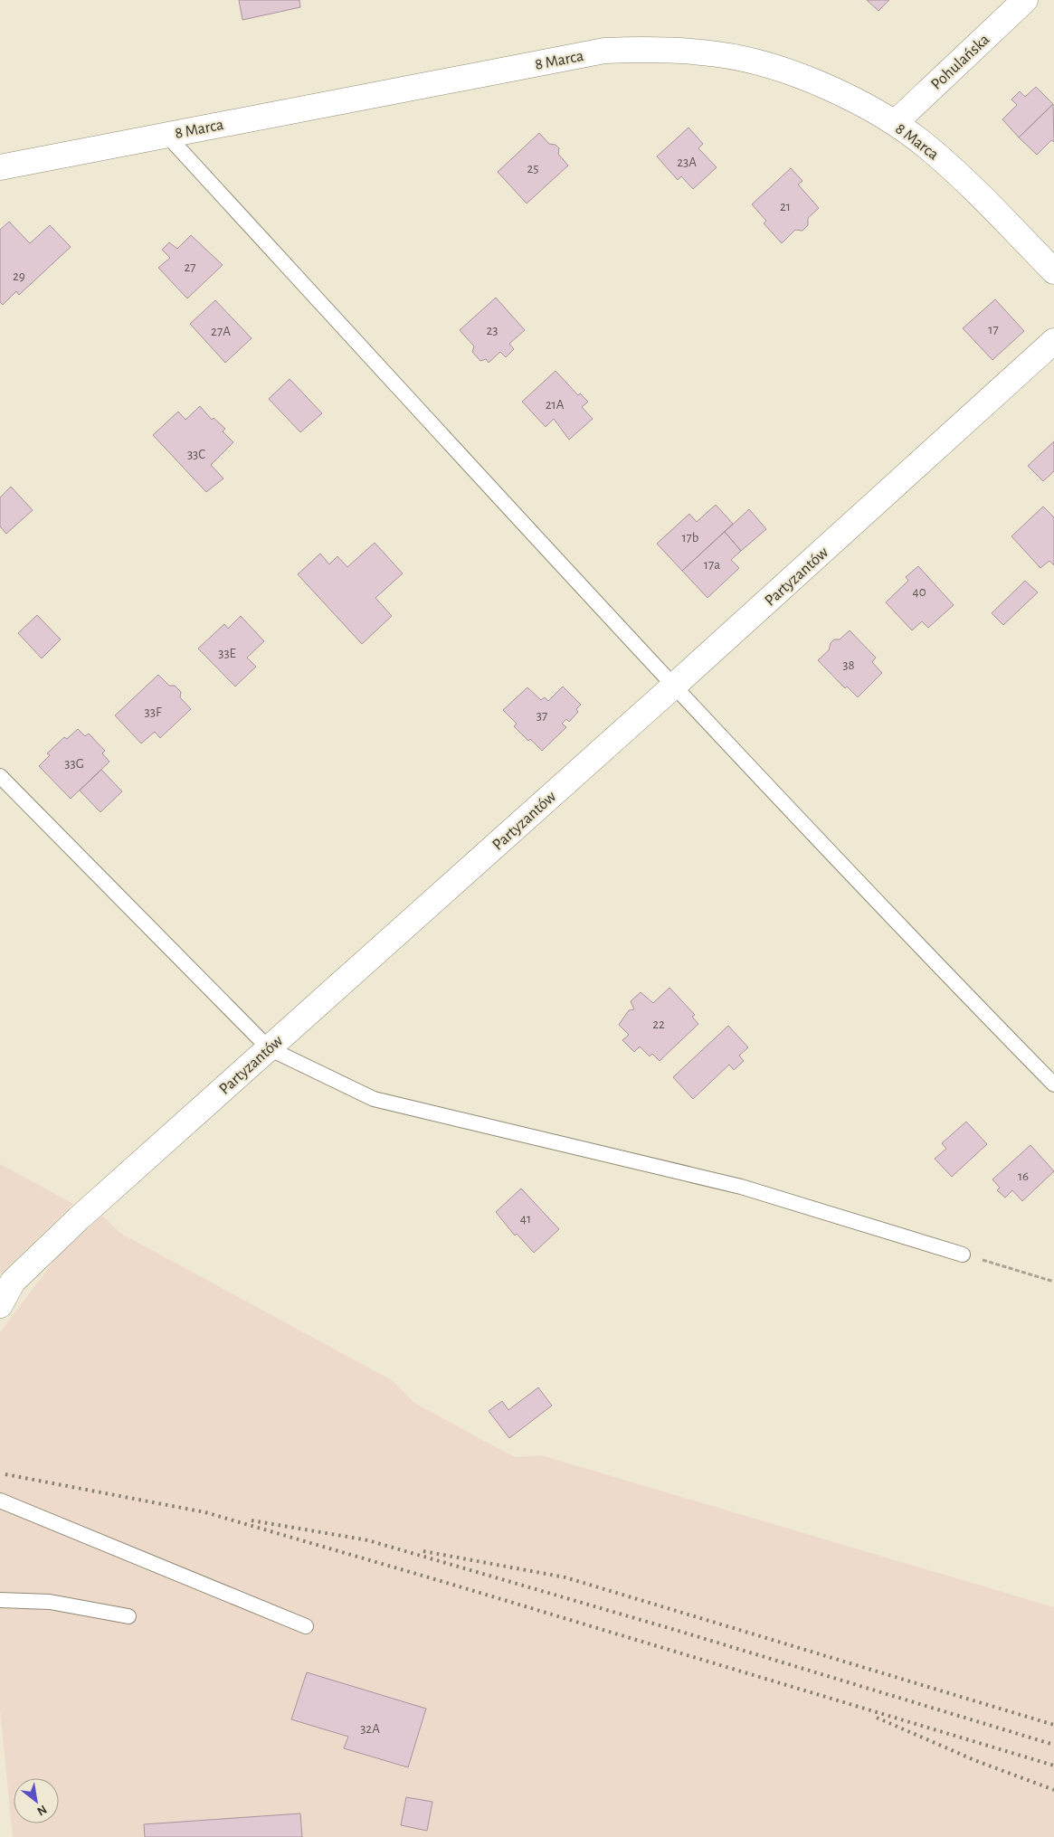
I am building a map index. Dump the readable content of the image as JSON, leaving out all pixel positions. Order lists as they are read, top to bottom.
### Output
{
  "streets": {
    "street": ["8 Marca", "Pohulańska", "Partyzantów"]
  },
  "crossings": [
    ["8 Marca", "Pohulańska"]
  ],
  "house_numbers": [
    "23A",
    "25",
    "21",
    "27",
    "29",
    "17",
    "23",
    "27A",
    "21A",
    "33C",
    "17b",
    "17a",
    "40",
    "33E",
    "38",
    "33F",
    "37",
    "33G",
    "22",
    "16",
    "41",
    "32A"
  ],
  "north": "bottom right"
}
